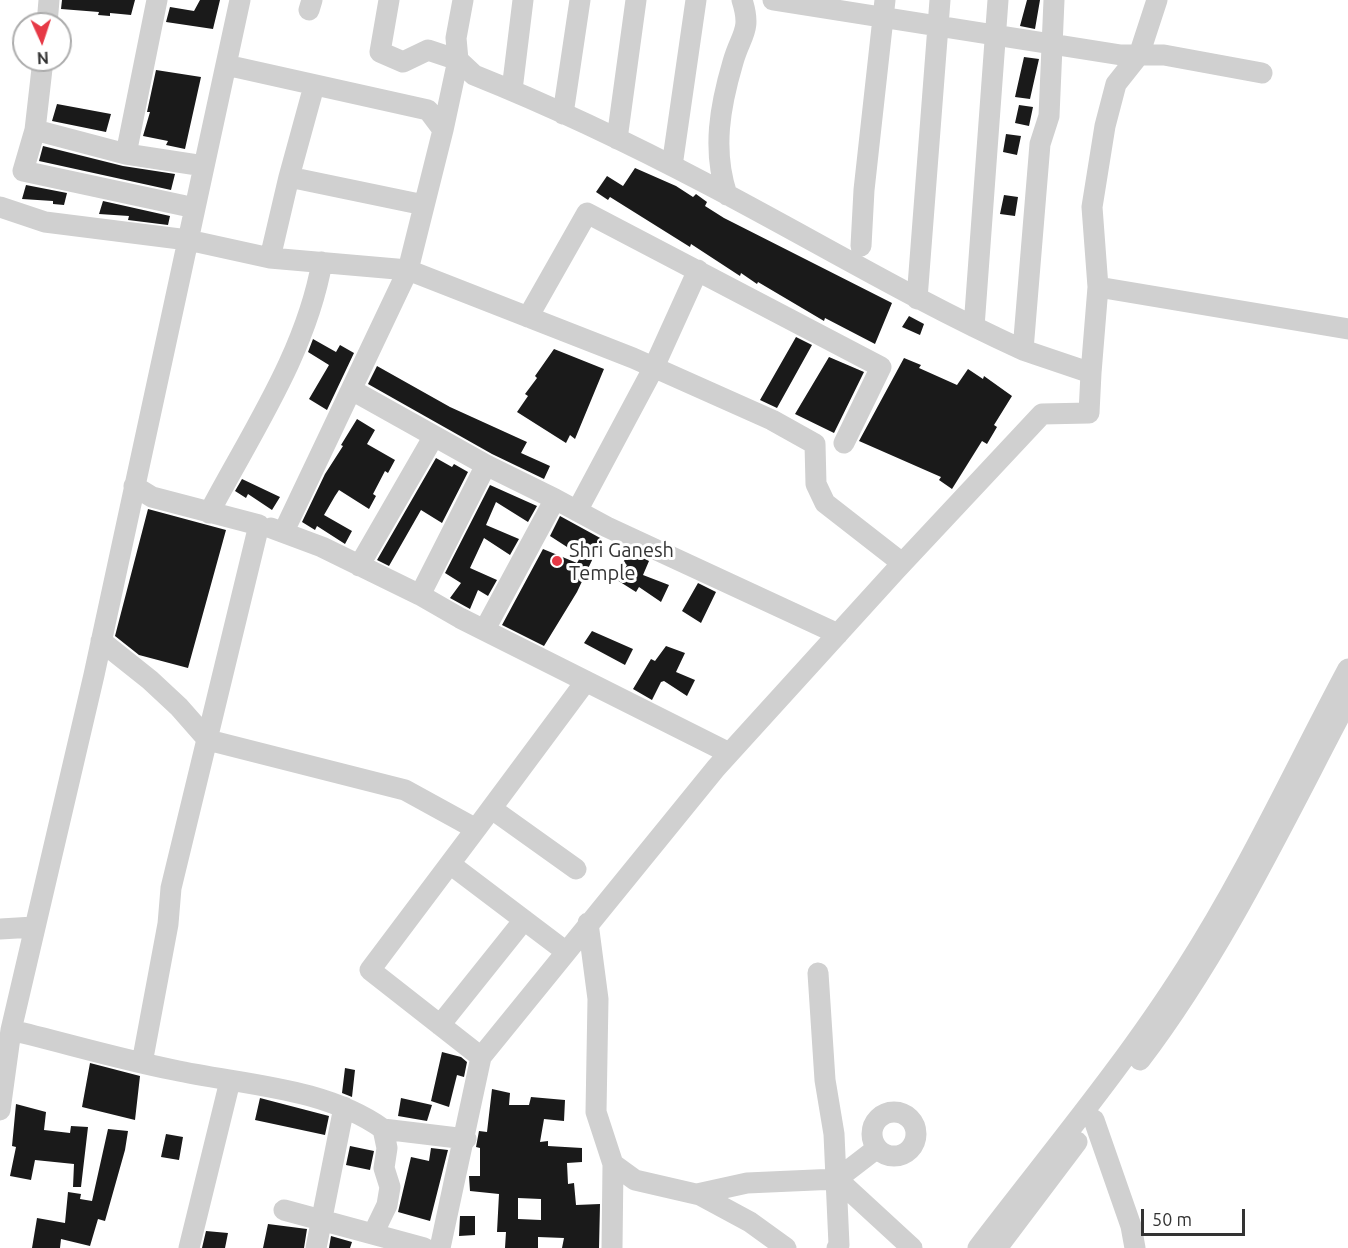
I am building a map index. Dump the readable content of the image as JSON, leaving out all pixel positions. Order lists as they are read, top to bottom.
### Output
{
  "places": ["Shri Ganesh Temple"],
  "scale_bar": "50 m",
  "north": "bottom"
}
